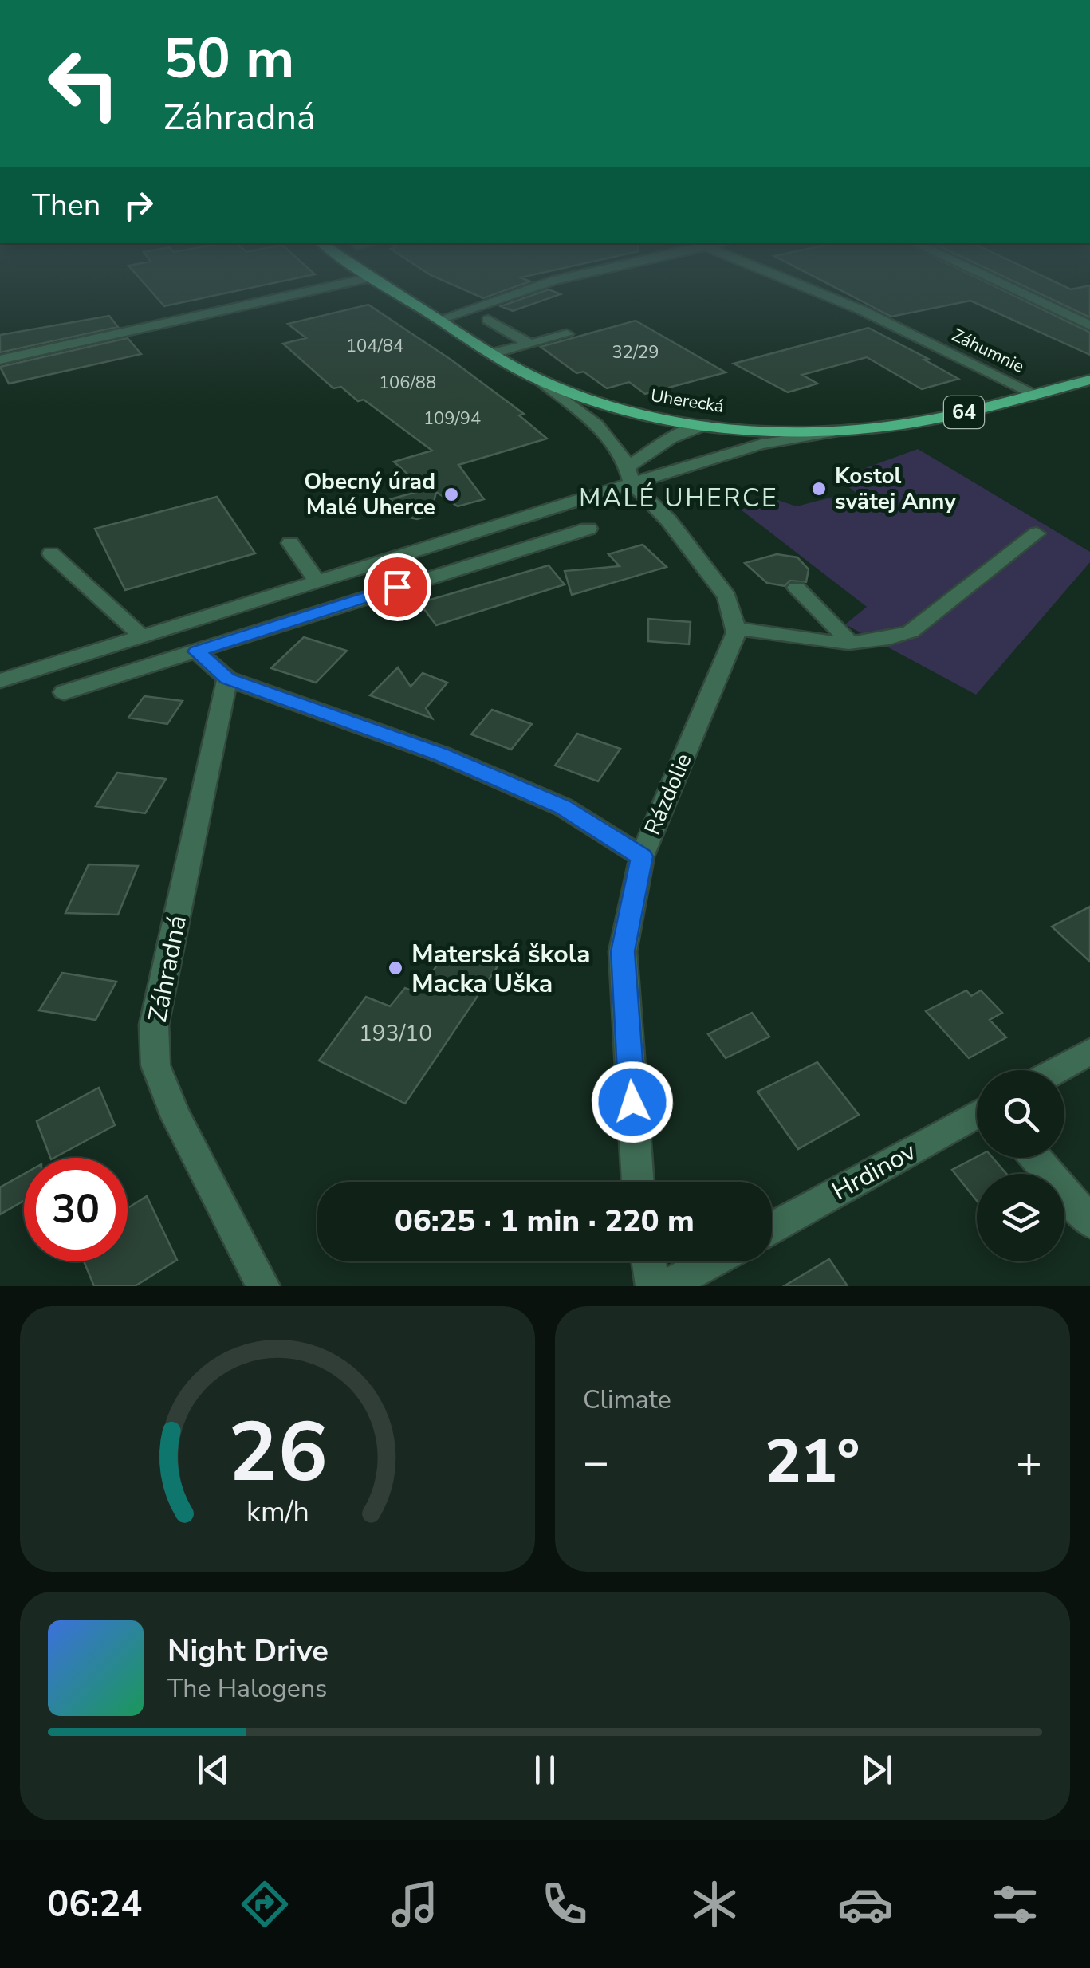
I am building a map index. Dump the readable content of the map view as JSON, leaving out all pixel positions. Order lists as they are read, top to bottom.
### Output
{
  "streets": {
    "main road": ["Uherecká", "64"],
    "street": [
      "Záhumnie",
      "Rázdolie",
      "Záhradná",
      "Hrdinov"
    ]
  },
  "crossings": [
    ["Záhumnie", "Uherecká"]
  ],
  "districts": ["MALÉ UHERCE"],
  "places": ["Kostol svätej Anny", "Obecný úrad Malé Uherce", "Materská škola Macka Uška"],
  "house_numbers": [
    "104/84",
    "32/29",
    "106/88",
    "109/94",
    "193/10"
  ],
  "page": {
    "turn": ["50 m", "Záhradná"],
    "then": "Then",
    "limit": "30",
    "trip": "06:25 · 1 min · 220 m",
    "tile": "Climate",
    "heat": ["−", "21°", "+"],
    "song": ["Night Drive", "The Halogens"],
    "tabs": "06:24",
    "gauge": ["26", "km/h"]
  }
}
